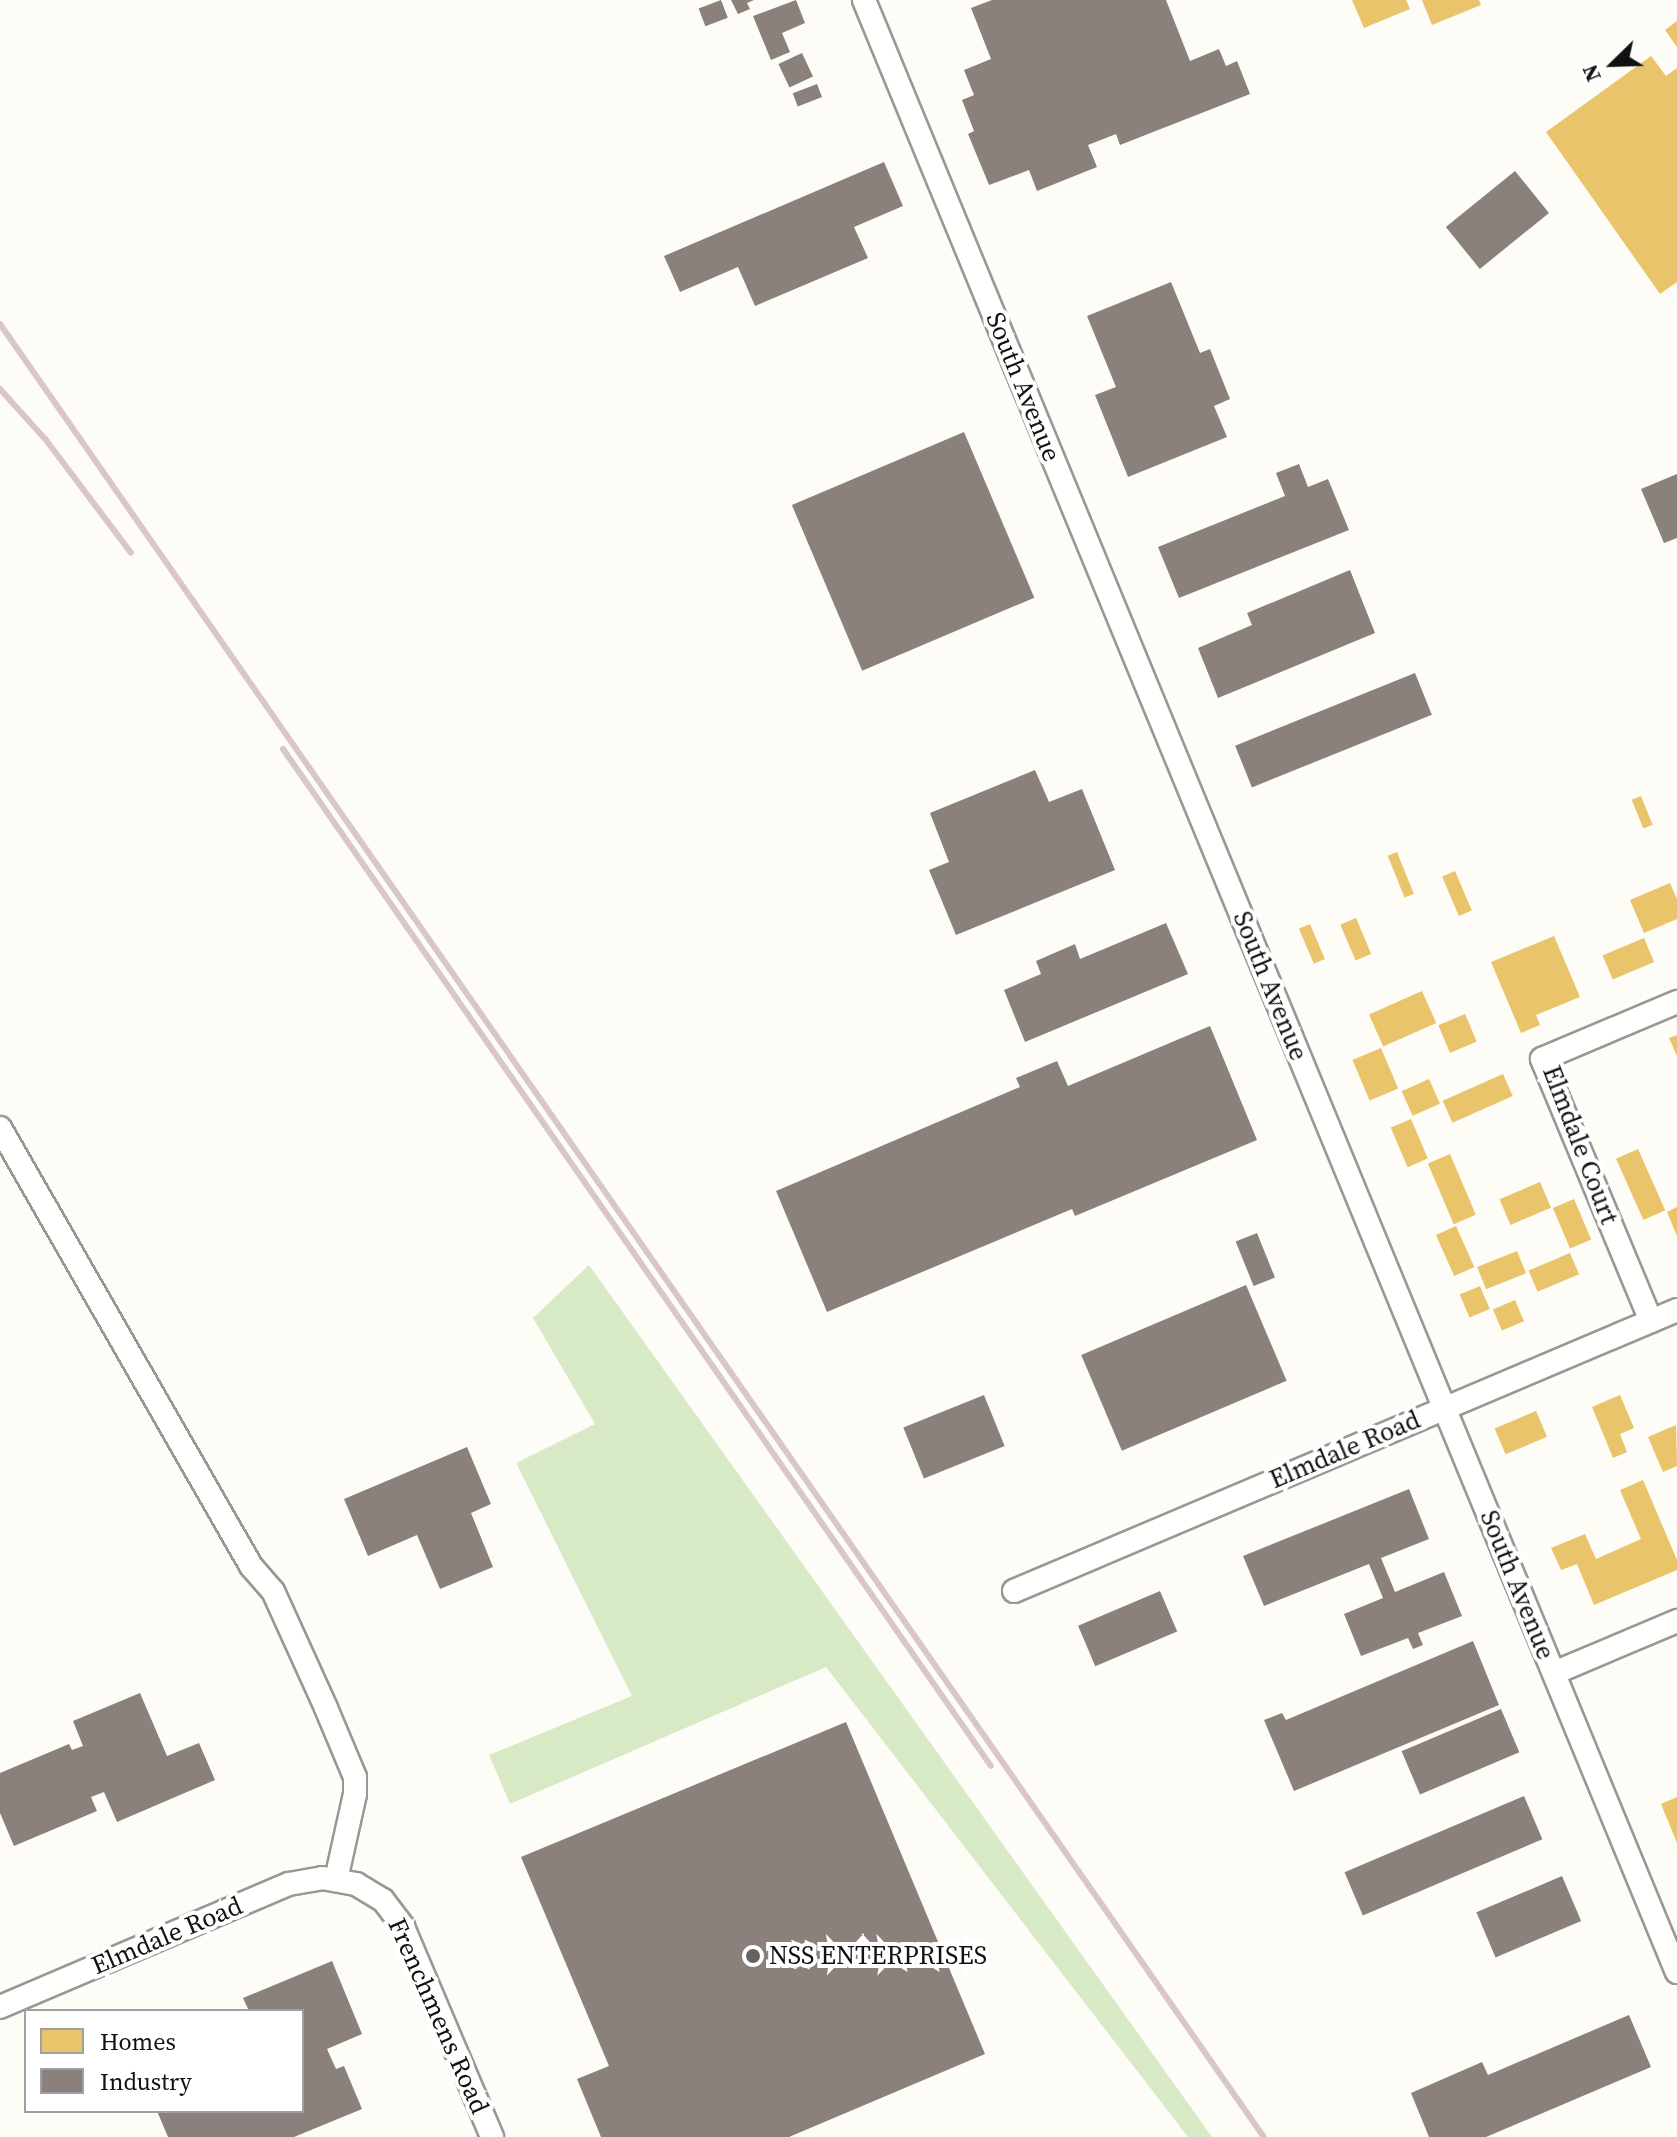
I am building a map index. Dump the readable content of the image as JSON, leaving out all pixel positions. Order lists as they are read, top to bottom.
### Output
{
  "streets": {
    "street": [
      "South Avenue",
      "Elmdale Court",
      "Elmdale Road",
      "Frenchmens Road"
    ]
  },
  "crossings": [
    ["South Avenue", "Elmdale Road"],
    ["Elmdale Court", "Elmdale Road"],
    ["Elmdale Road", "Frenchmens Road"]
  ],
  "places": ["NSS ENTERPRISES"],
  "legend": ["Homes", "Industry"],
  "north": "bottom left"
}
